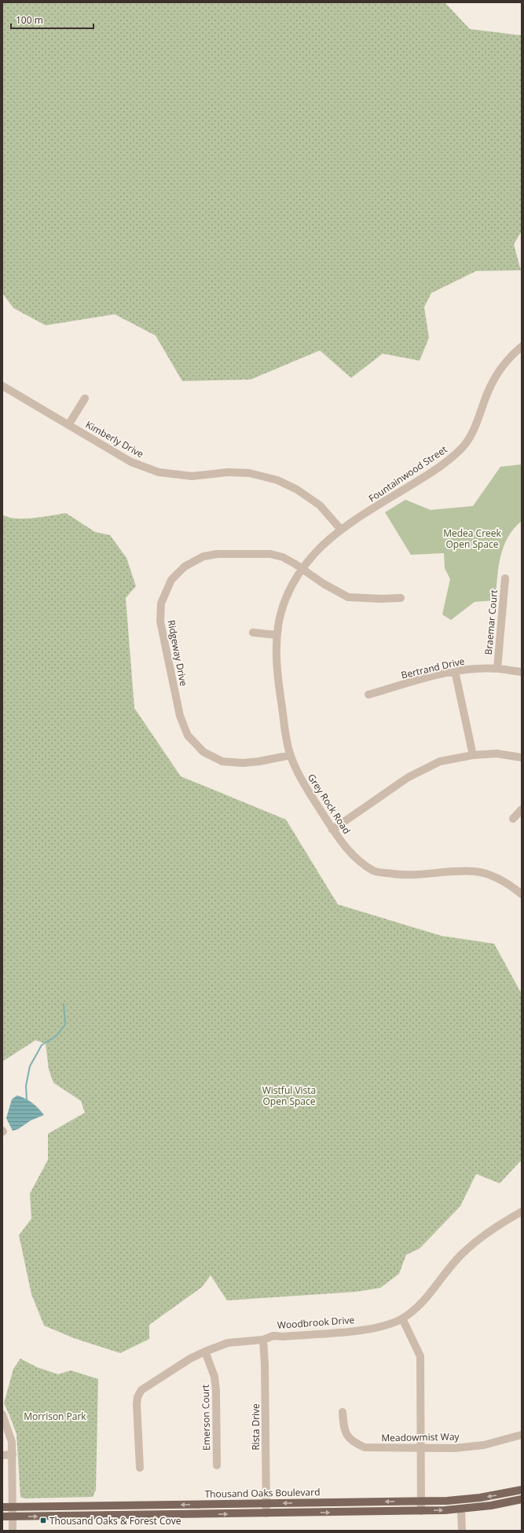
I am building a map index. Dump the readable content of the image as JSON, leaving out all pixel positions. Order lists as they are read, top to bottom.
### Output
{
  "streets": {
    "main road": ["Thousand Oaks Boulevard"],
    "street": [
      "Kimberly Drive",
      "Fountainwood Street",
      "Braemar Court",
      "Ridgeway Drive",
      "Bertrand Drive",
      "Grey Rock Road",
      "Woodbrook Drive",
      "Emerson Court",
      "Rista Drive",
      "Meadowmist Way"
    ]
  },
  "crossings": [
    ["Kimberly Drive", "Fountainwood Street"],
    ["Fountainwood Street", "Ridgeway Drive"],
    ["Fountainwood Street", "Grey Rock Road"],
    ["Braemar Court", "Bertrand Drive"],
    ["Ridgeway Drive", "Grey Rock Road"],
    ["Woodbrook Drive", "Emerson Court"],
    ["Woodbrook Drive", "Rista Drive"],
    ["Rista Drive", "Thousand Oaks Boulevard"]
  ],
  "parks": ["Medea Creek Open Space", "Wistful Vista Open Space", "Morrison Park"],
  "places": {
    "transit": ["Thousand Oaks & Forest Cove"]
  },
  "scale_bar": "100 m"
}
